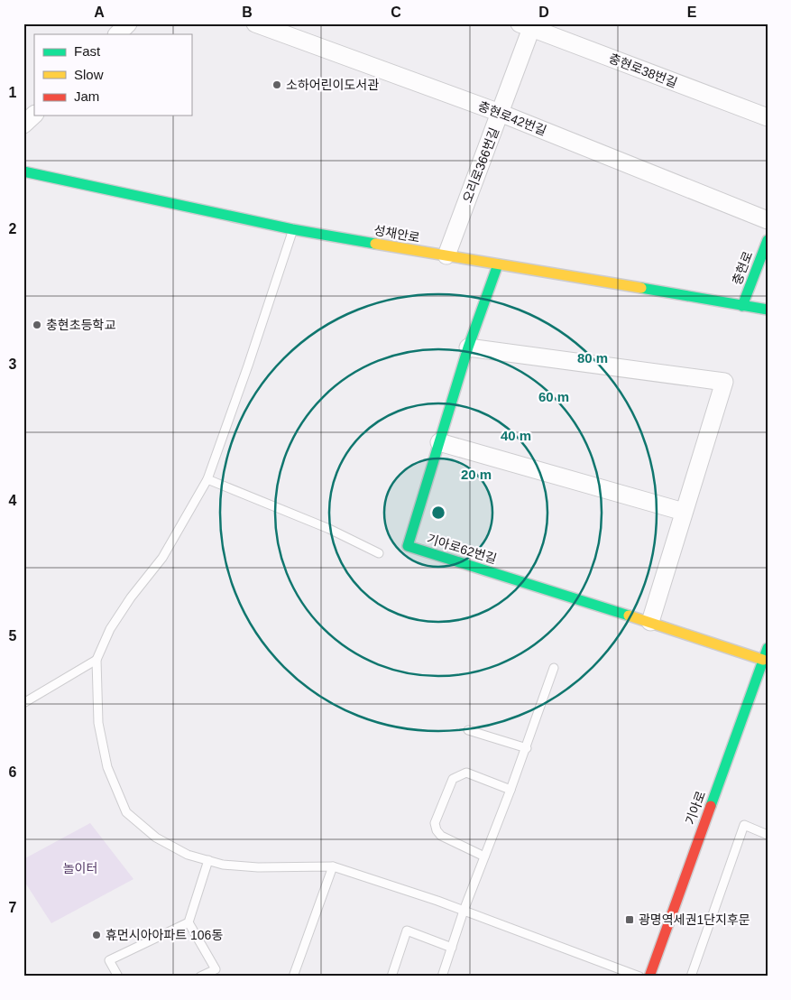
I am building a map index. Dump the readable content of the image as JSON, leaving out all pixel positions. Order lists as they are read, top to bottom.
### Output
{
  "streets": {
    "street": [
      "충현로38번길",
      "충현로42번길",
      "오리로366번길",
      "성채안로",
      "충현로",
      "기아로62번길",
      "기아로"
    ]
  },
  "crossings": [
    ["충현로38번길", "오리로366번길"],
    ["충현로42번길", "오리로366번길"],
    ["오리로366번길", "성채안로"],
    ["성채안로", "충현로"],
    ["성채안로", "기아로62번길"],
    ["기아로62번길", "기아로"]
  ],
  "parks": ["놀이터"],
  "places": {
    "other": ["소하어린이도서관", "충현초등학교", "휴먼시아아파트 106동"],
    "transit": ["광명역세권1단지후문"]
  },
  "legend": ["Fast", "Slow", "Jam"],
  "grid": {
    "columns": [
      "A",
      "B",
      "C",
      "D",
      "E"
    ],
    "rows": [
      "1",
      "2",
      "3",
      "4",
      "5",
      "6",
      "7"
    ]
  },
  "rings": [
    "80 m",
    "60 m",
    "40 m",
    "20 m"
  ]
}
